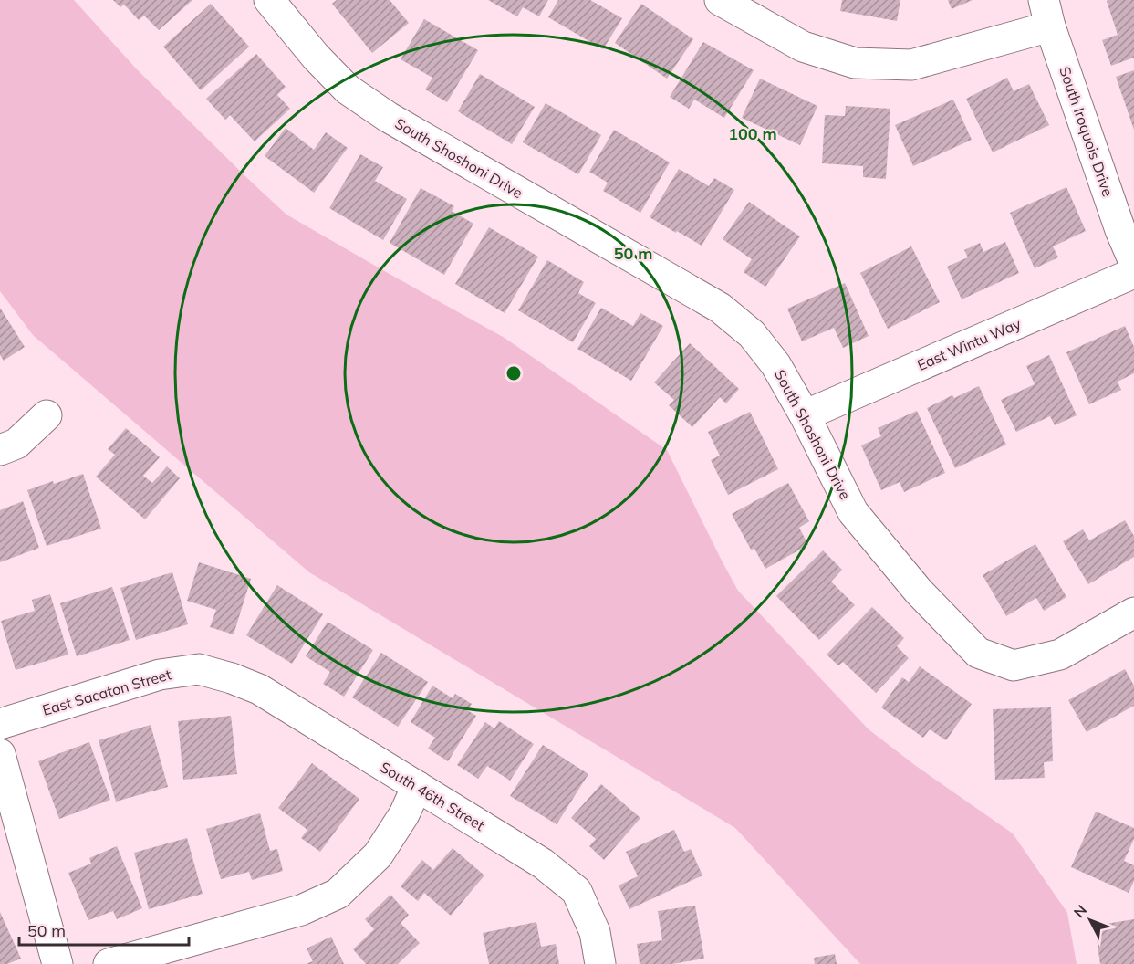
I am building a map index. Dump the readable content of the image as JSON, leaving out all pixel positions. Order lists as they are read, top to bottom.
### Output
{
  "streets": {
    "street": [
      "South Iroquois Drive",
      "South Shoshoni Drive",
      "East Wintu Way",
      "East Sacaton Street",
      "South 46th Street"
    ]
  },
  "crossings": [
    ["South Shoshoni Drive", "East Wintu Way"],
    ["East Sacaton Street", "South 46th Street"]
  ],
  "scale_bar": "50 m",
  "north": "top left",
  "rings": ["100 m", "50 m"]
}
